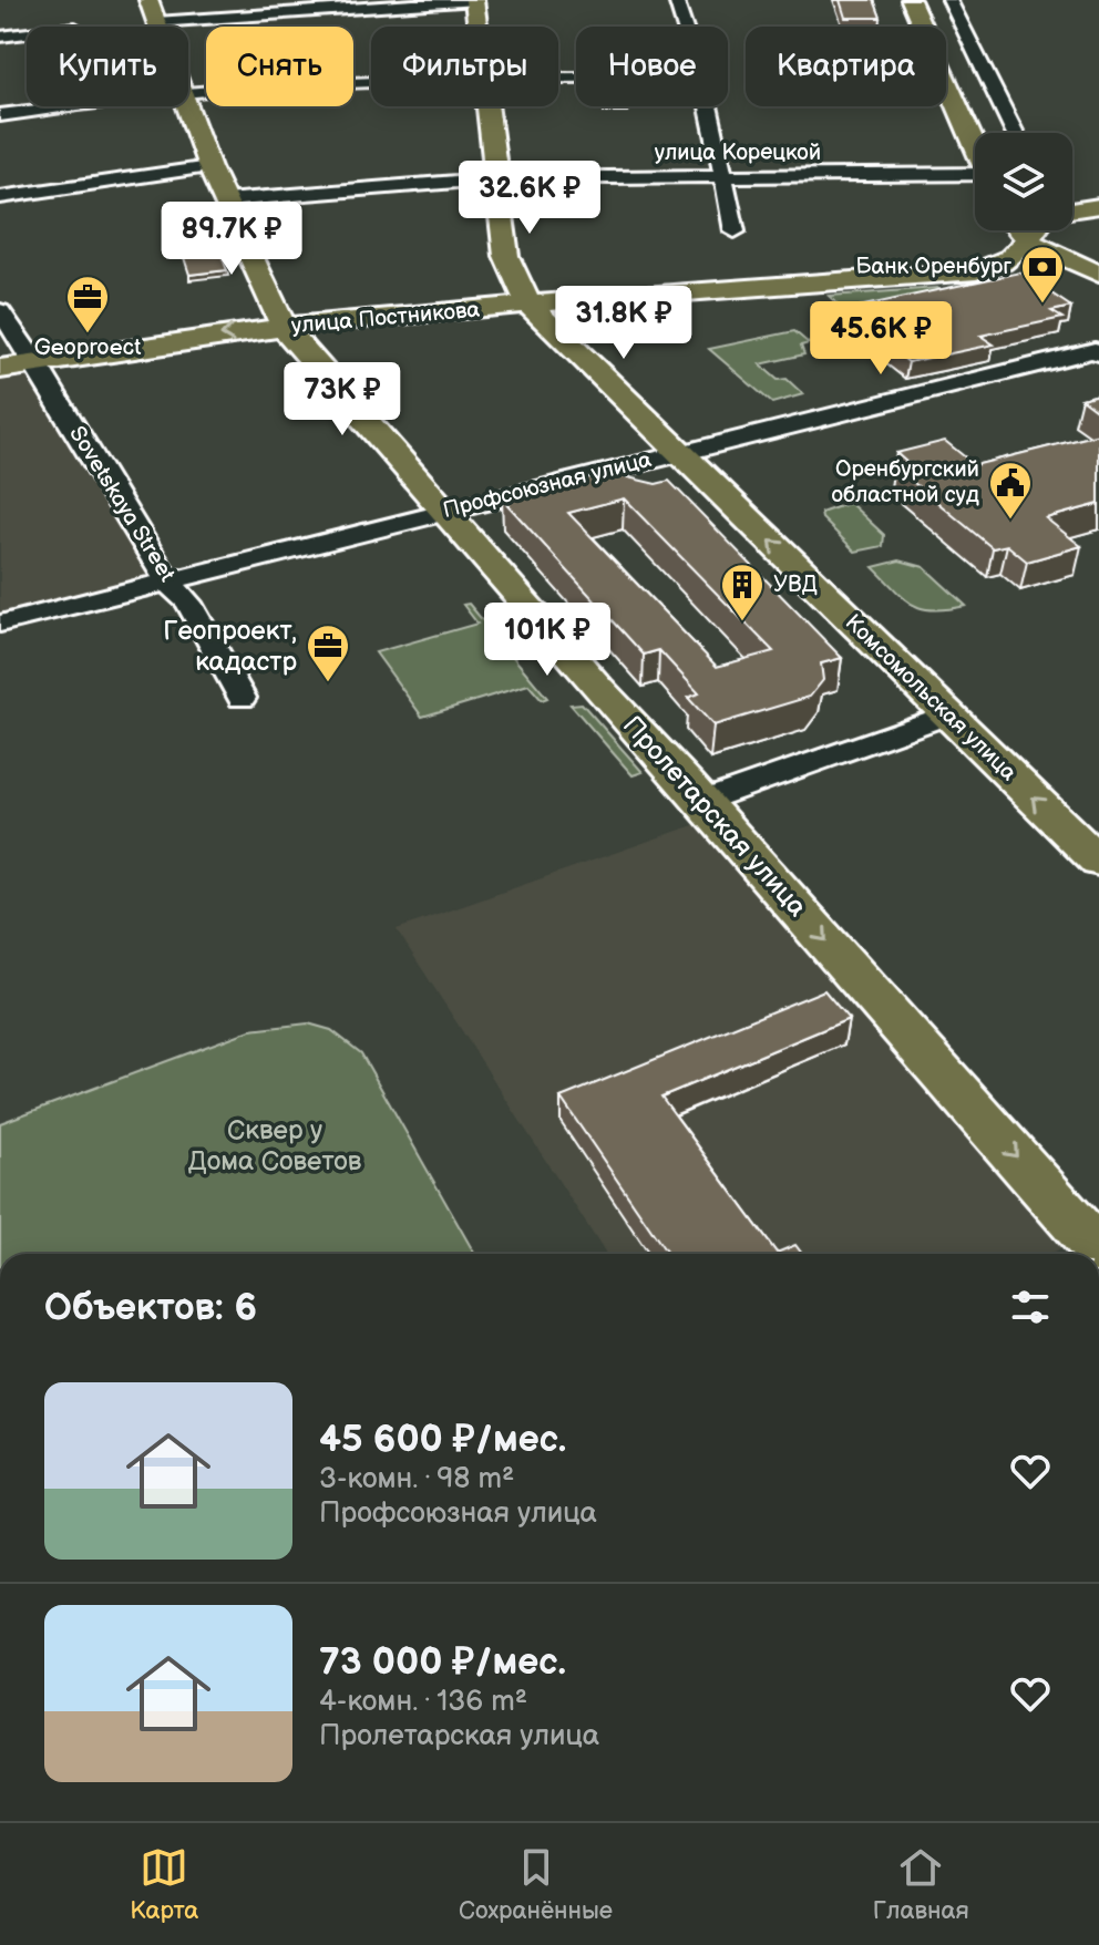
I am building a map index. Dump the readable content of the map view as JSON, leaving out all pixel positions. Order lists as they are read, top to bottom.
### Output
{
  "streets": {
    "main road": ["улица Постникова", "Комсомольская улица", "Пролетарская улица"],
    "street": ["улица Корецкой", "Профсоюзная улица", "Sovetskaya Street"]
  },
  "crossings": [
    ["улица Корецкой", "Комсомольская улица"],
    ["улица Корецкой", "Пролетарская улица"],
    ["улица Постникова", "Sovetskaya Street"],
    ["улица Постникова", "Комсомольская улица"],
    ["улица Постникова", "Пролетарская улица"],
    ["Профсоюзная улица", "Sovetskaya Street"],
    ["Профсоюзная улица", "Комсомольская улица"],
    ["Профсоюзная улица", "Пролетарская улица"]
  ],
  "one_way": ["Комсомольская улица", "Пролетарская улица"],
  "parks": ["Сквер у Дома Советов"],
  "places": {
    "bank": ["Банк Оренбург"],
    "office": ["Geoproect", "Геопроект, кадастр"],
    "public building": ["Оренбургский областной суд"],
    "building": ["УВД"]
  },
  "page": {
    "chip": [
      "Купить",
      "Снять",
      "Фильтры",
      "Новое",
      "Квартира"
    ],
    "price": [
      "32.6K ₽",
      "89.7K ₽",
      "31.8K ₽",
      "45.6K ₽",
      "73K ₽",
      "101K ₽"
    ],
    "heading": "Объектов: 6",
    "list": [
      {
        "name": "45 600 ₽/мес.",
        "note": "3-комн. · 98 m² · Профсоюзная улица"
      },
      {
        "name": "73 000 ₽/мес.",
        "note": "4-комн. · 136 m² · Пролетарская улица"
      }
    ],
    "tabs": ["Карта", "Сохранённые", "Главная"]
  }
}
